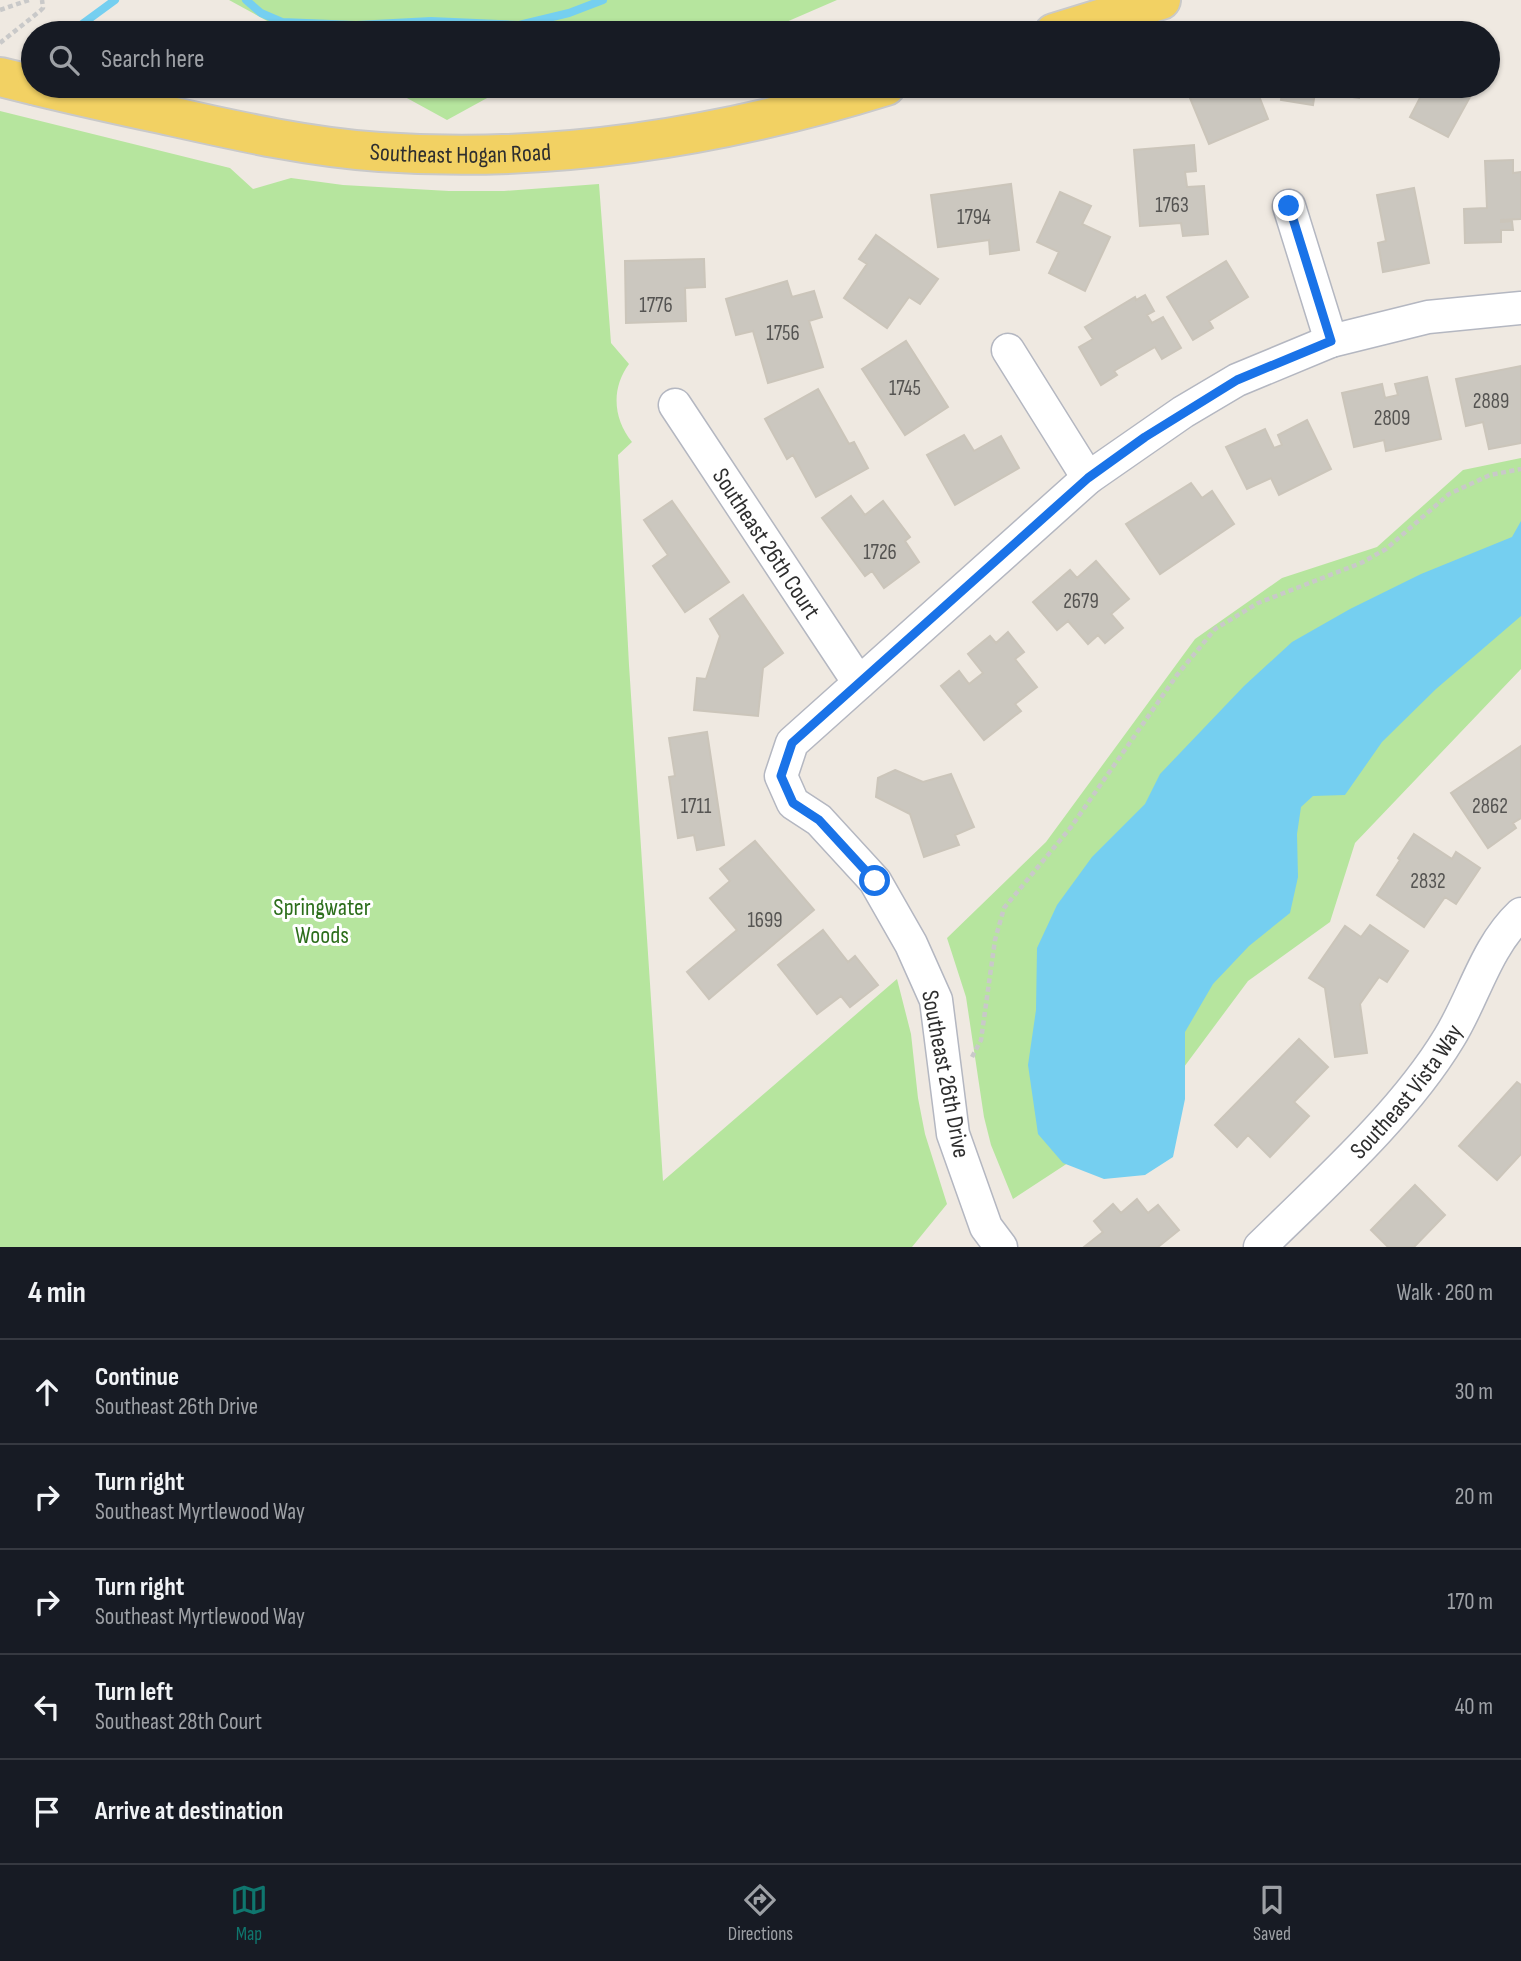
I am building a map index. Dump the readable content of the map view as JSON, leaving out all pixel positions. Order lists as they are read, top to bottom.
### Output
{
  "streets": {
    "main road": ["Southeast Hogan Road"],
    "street": ["Southeast 26th Court", "Southeast 26th Drive", "Southeast Vista Way"]
  },
  "crossings": [
    ["Southeast 26th Court", "Southeast 26th Drive"]
  ],
  "parks": ["Springwater Woods"],
  "house_numbers": [
    "1763",
    "1794",
    "1776",
    "1756",
    "1745",
    "2889",
    "2809",
    "1726",
    "2679",
    "1711",
    "2862",
    "2832",
    "1699"
  ],
  "page": {
    "search": "Search here",
    "heading": ["4 min", "Walk · 260 m"],
    "list": [
      ["Continue", "Southeast 26th Drive", "30 m"],
      ["Turn right", "Southeast Myrtlewood Way", "20 m"],
      ["Turn right", "Southeast Myrtlewood Way", "170 m"],
      ["Turn left", "Southeast 28th Court", "40 m"],
      "Arrive at destination"
    ],
    "nav": ["Map", "Directions", "Saved"]
  }
}
